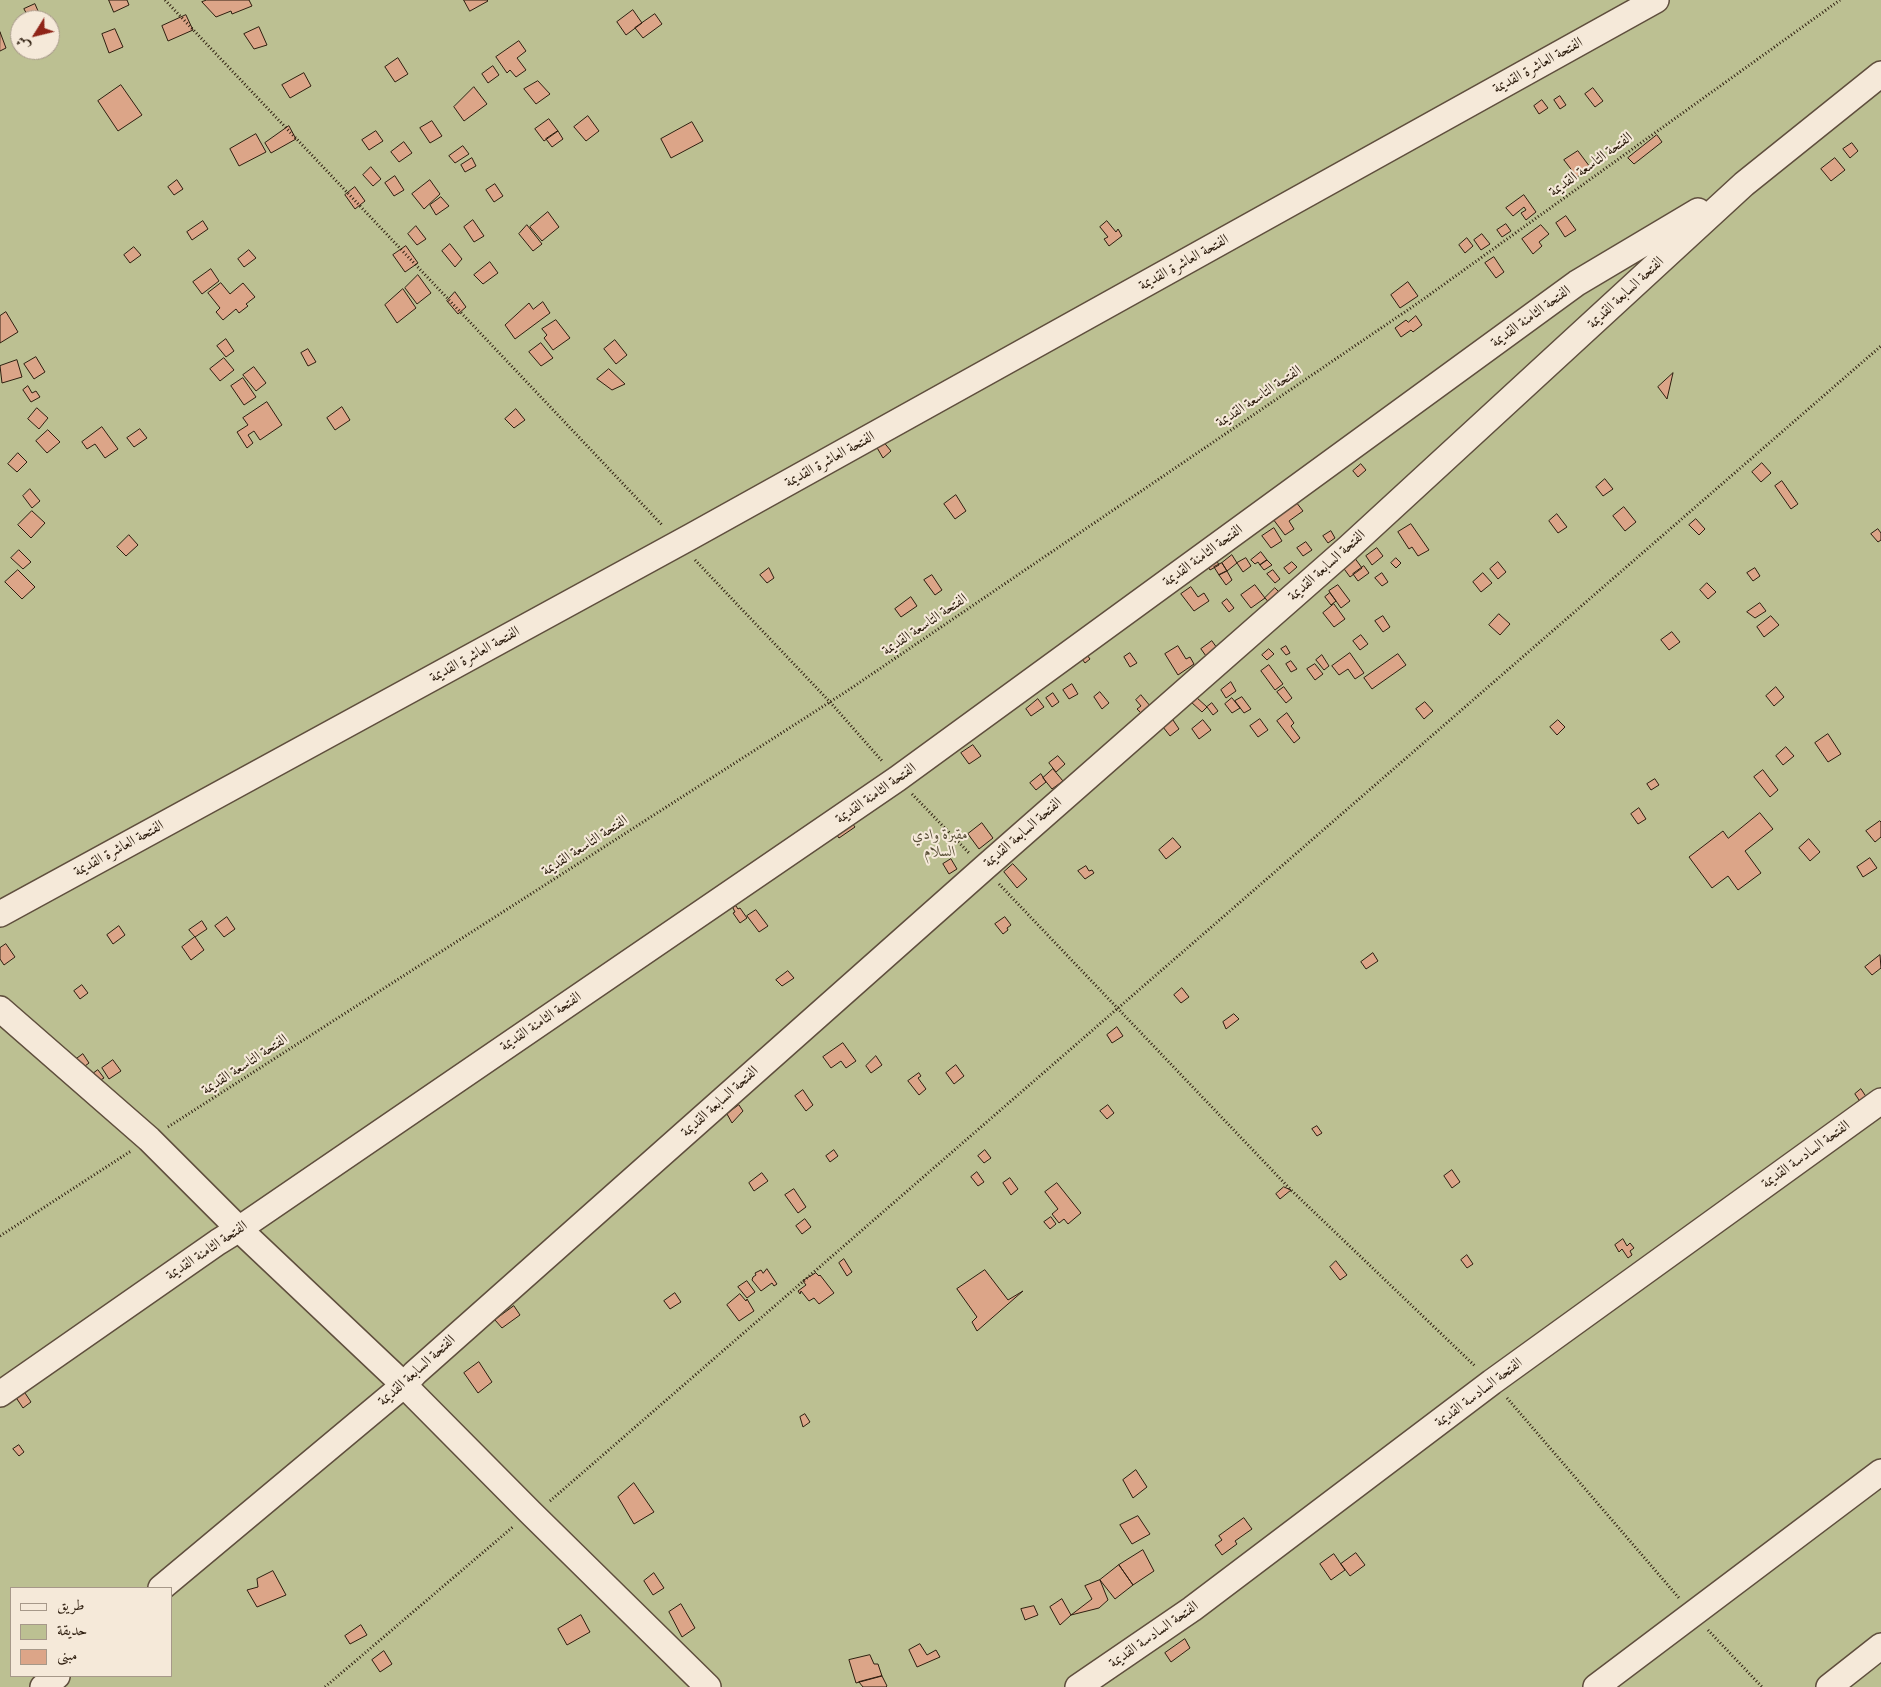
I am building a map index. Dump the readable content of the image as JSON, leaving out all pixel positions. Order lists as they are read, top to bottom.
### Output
{
  "streets": {
    "street": [
      "الفتحة العاشرة القديمة",
      "الفتحة السابعة القديمة",
      "الفتحة الثامنة القديمة",
      "الفتحة السادسة القديمة"
    ],
    "path": ["الفتحة التاسعة القديمة"]
  },
  "crossings": [
    ["الفتحة السابعة القديمة", "الفتحة الثامنة القديمة"]
  ],
  "parks": ["مقبرة وادي السلام"],
  "legend": ["طريق", "حديقة", "مبنى"],
  "north": "bottom left"
}
